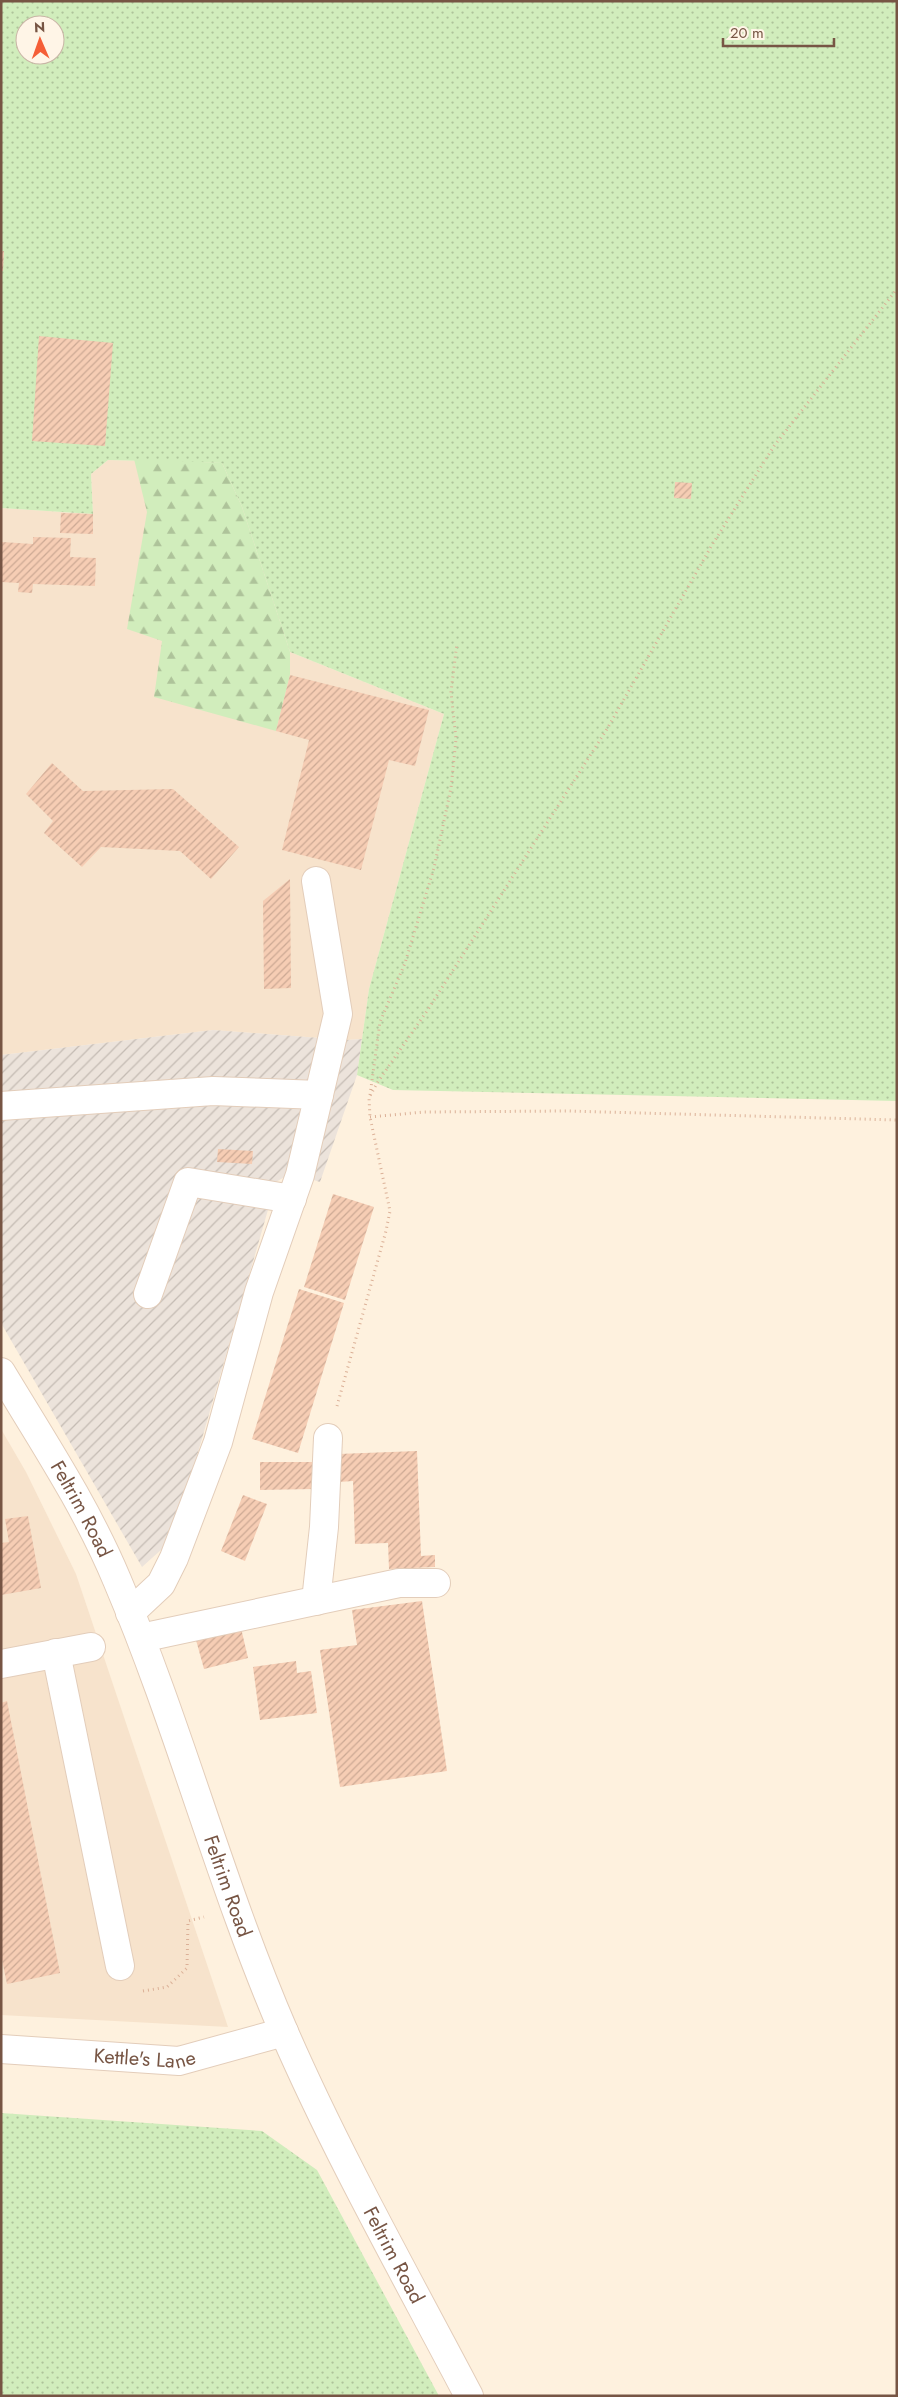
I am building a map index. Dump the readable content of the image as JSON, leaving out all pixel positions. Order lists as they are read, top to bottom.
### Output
{
  "streets": {
    "street": ["Feltrim Road", "Kettle's Lane"]
  },
  "crossings": [
    ["Feltrim Road", "Kettle's Lane"]
  ],
  "scale_bar": "20 m",
  "north": "top"
}
